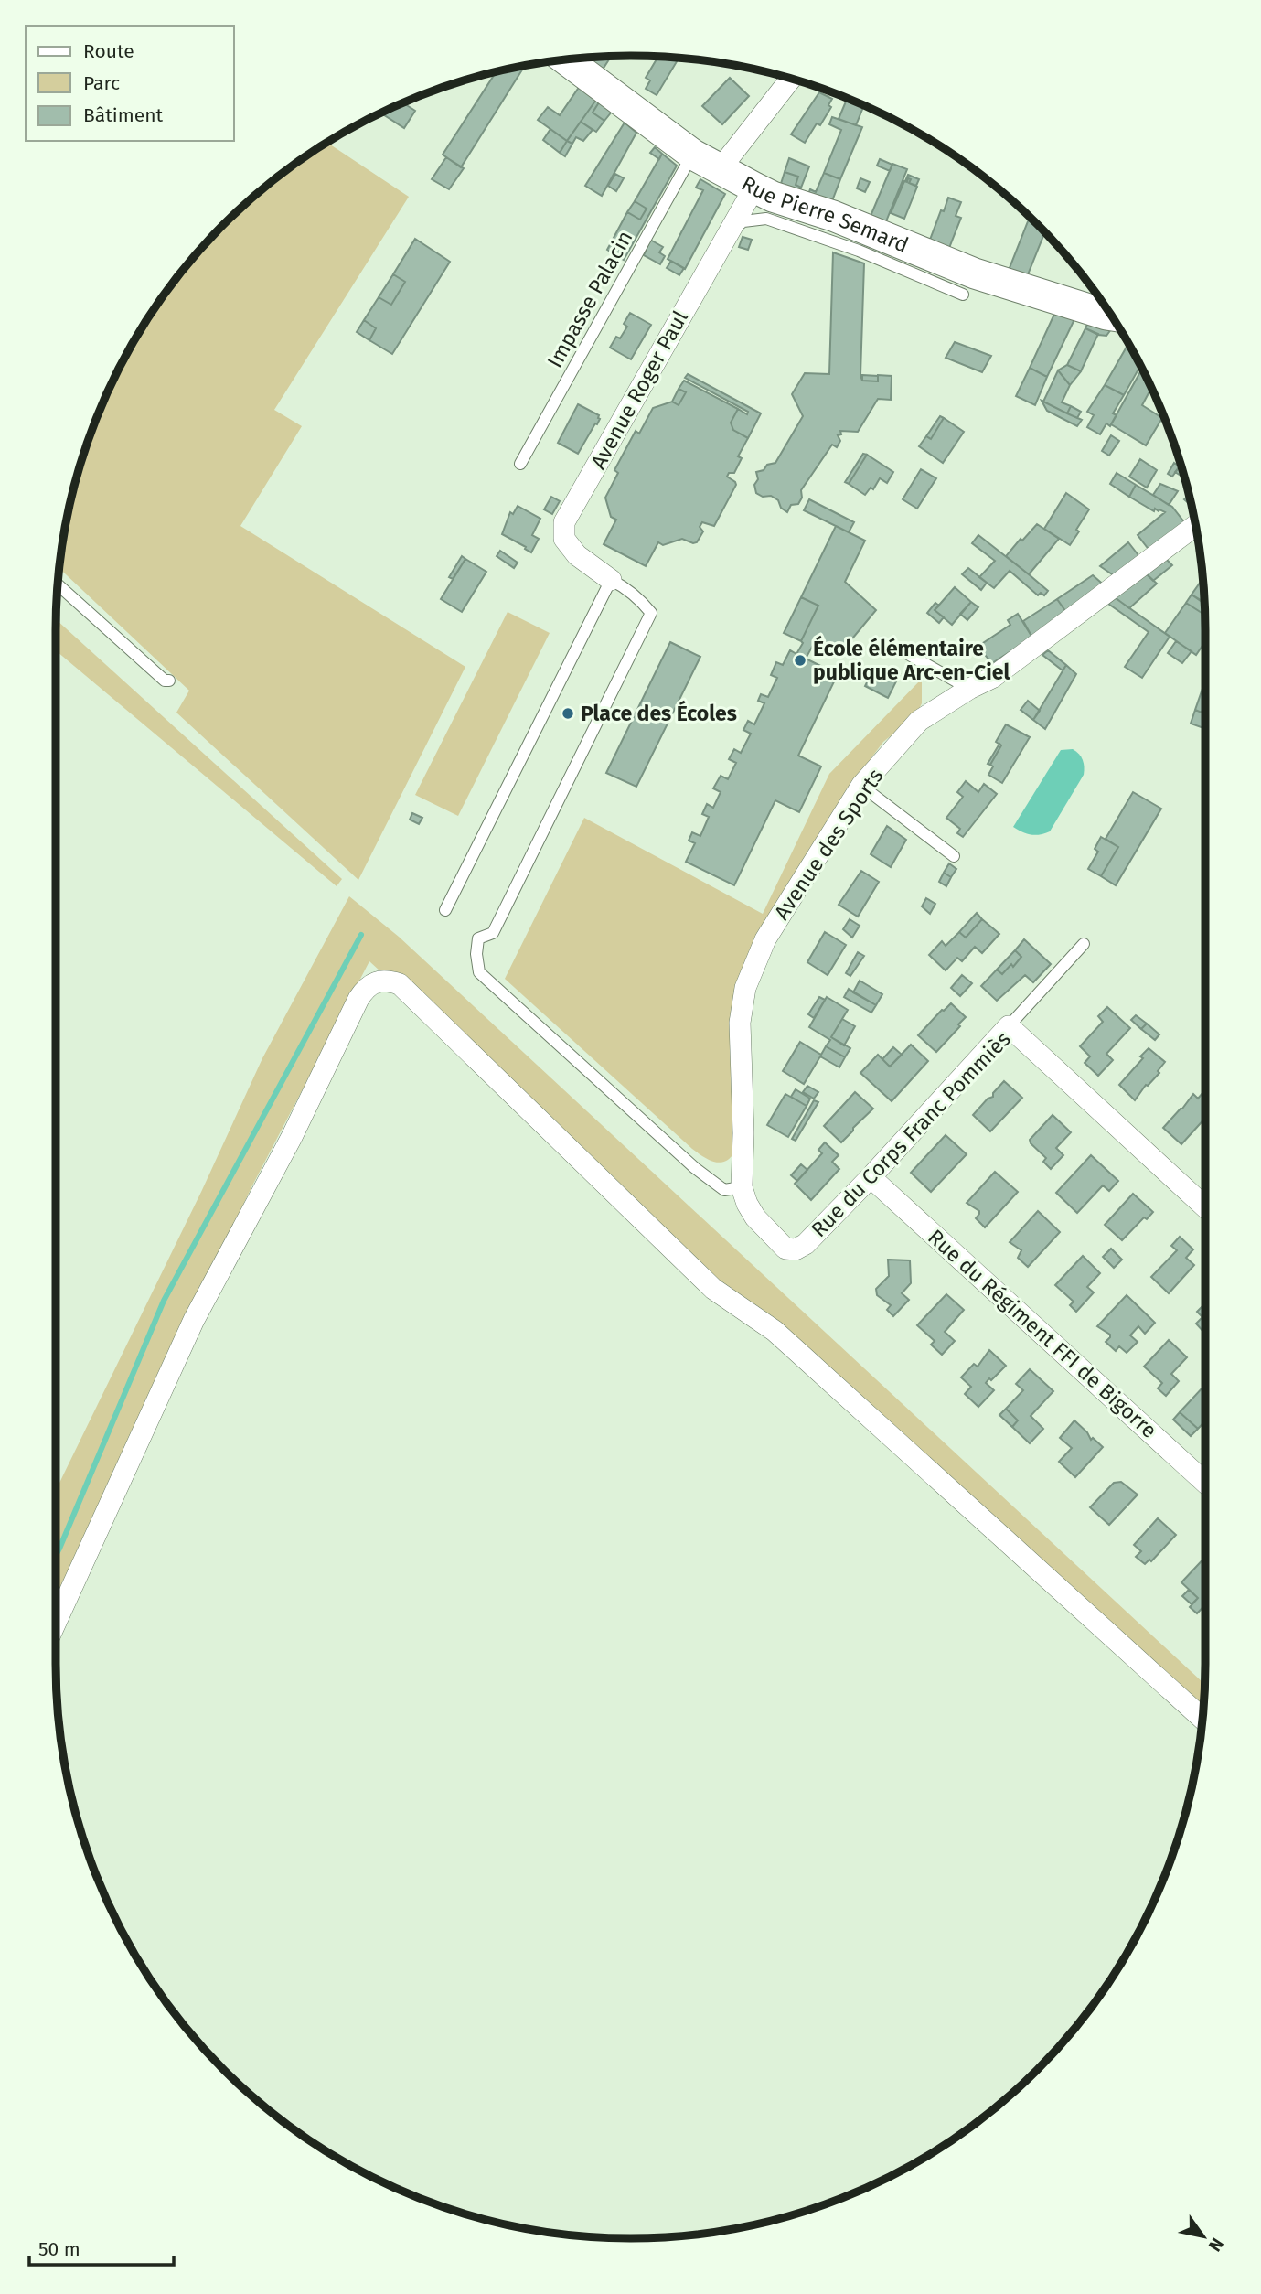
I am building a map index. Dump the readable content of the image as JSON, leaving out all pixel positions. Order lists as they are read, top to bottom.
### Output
{
  "streets": {
    "main road": ["Rue Pierre Semard"],
    "street": [
      "Avenue Roger Paul",
      "Avenue des Sports",
      "Rue du Corps Franc Pommiès",
      "Rue du Régiment FFI de Bigorre"
    ],
    "lane": ["Impasse Palacin"]
  },
  "crossings": [
    ["Rue Pierre Semard", "Impasse Palacin"],
    ["Rue Pierre Semard", "Avenue Roger Paul"],
    ["Avenue des Sports", "Rue du Corps Franc Pommiès"],
    ["Rue du Corps Franc Pommiès", "Rue du Régiment FFI de Bigorre"]
  ],
  "places": ["École élémentaire publique Arc-en-Ciel", "Place des Écoles"],
  "legend": ["Route", "Parc", "Bâtiment"],
  "scale_bar": "50 m",
  "north": "bottom right"
}
